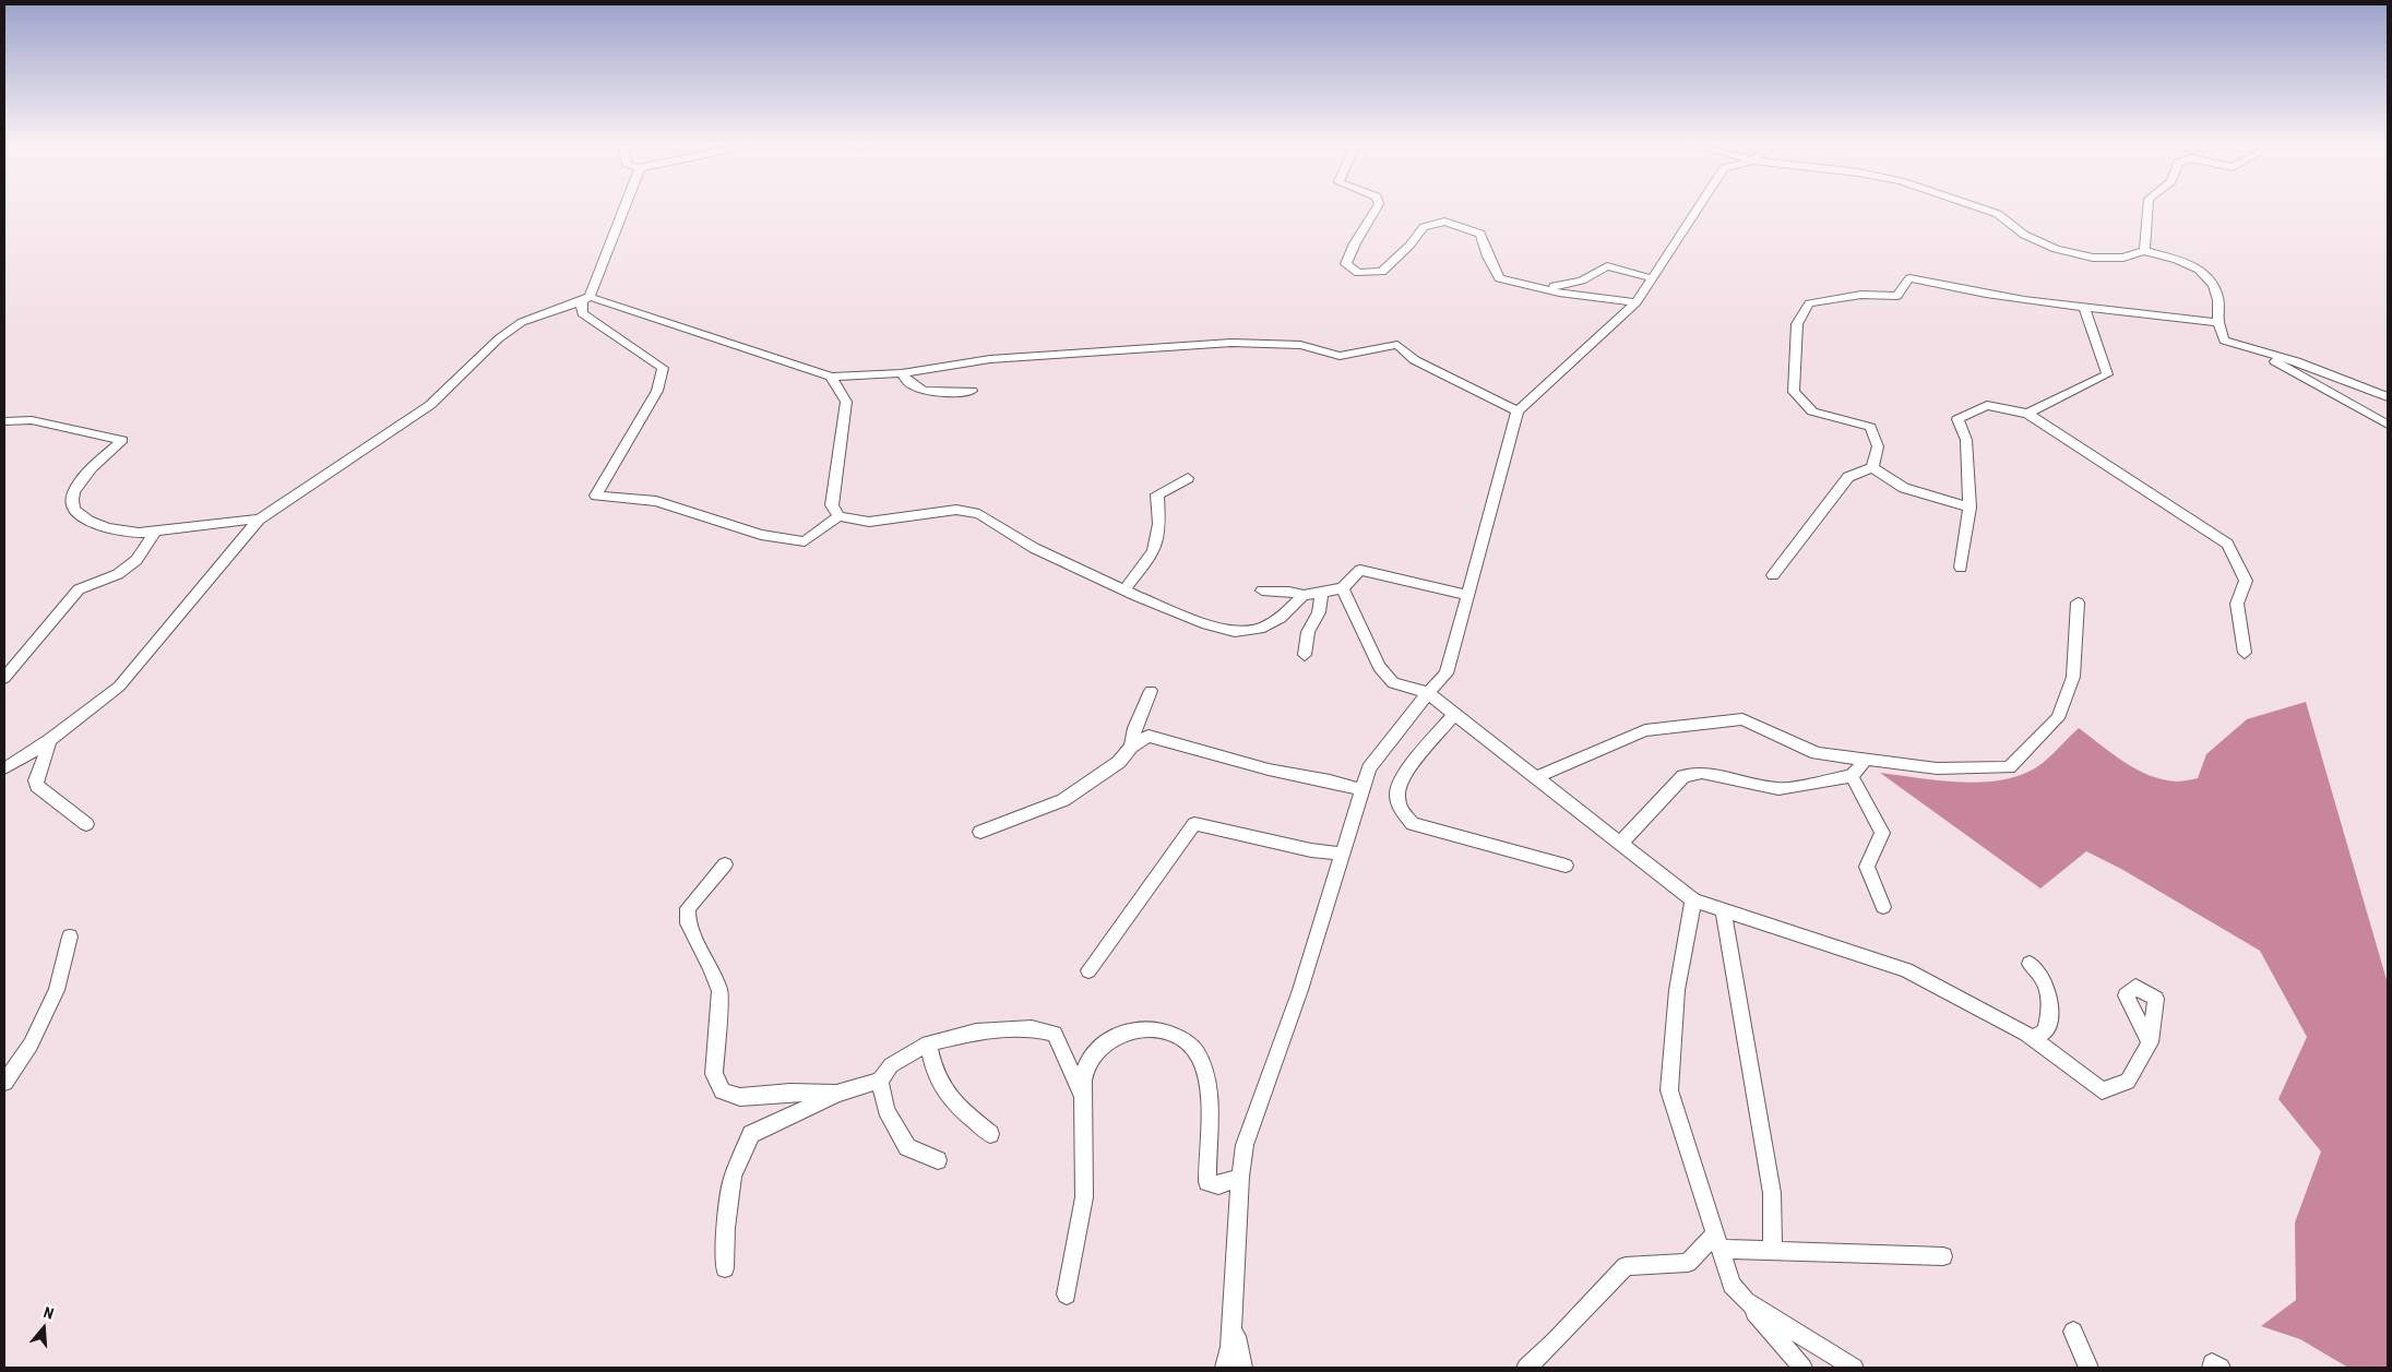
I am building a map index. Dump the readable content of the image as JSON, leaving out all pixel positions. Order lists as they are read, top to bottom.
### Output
{
  "north": "top"
}
